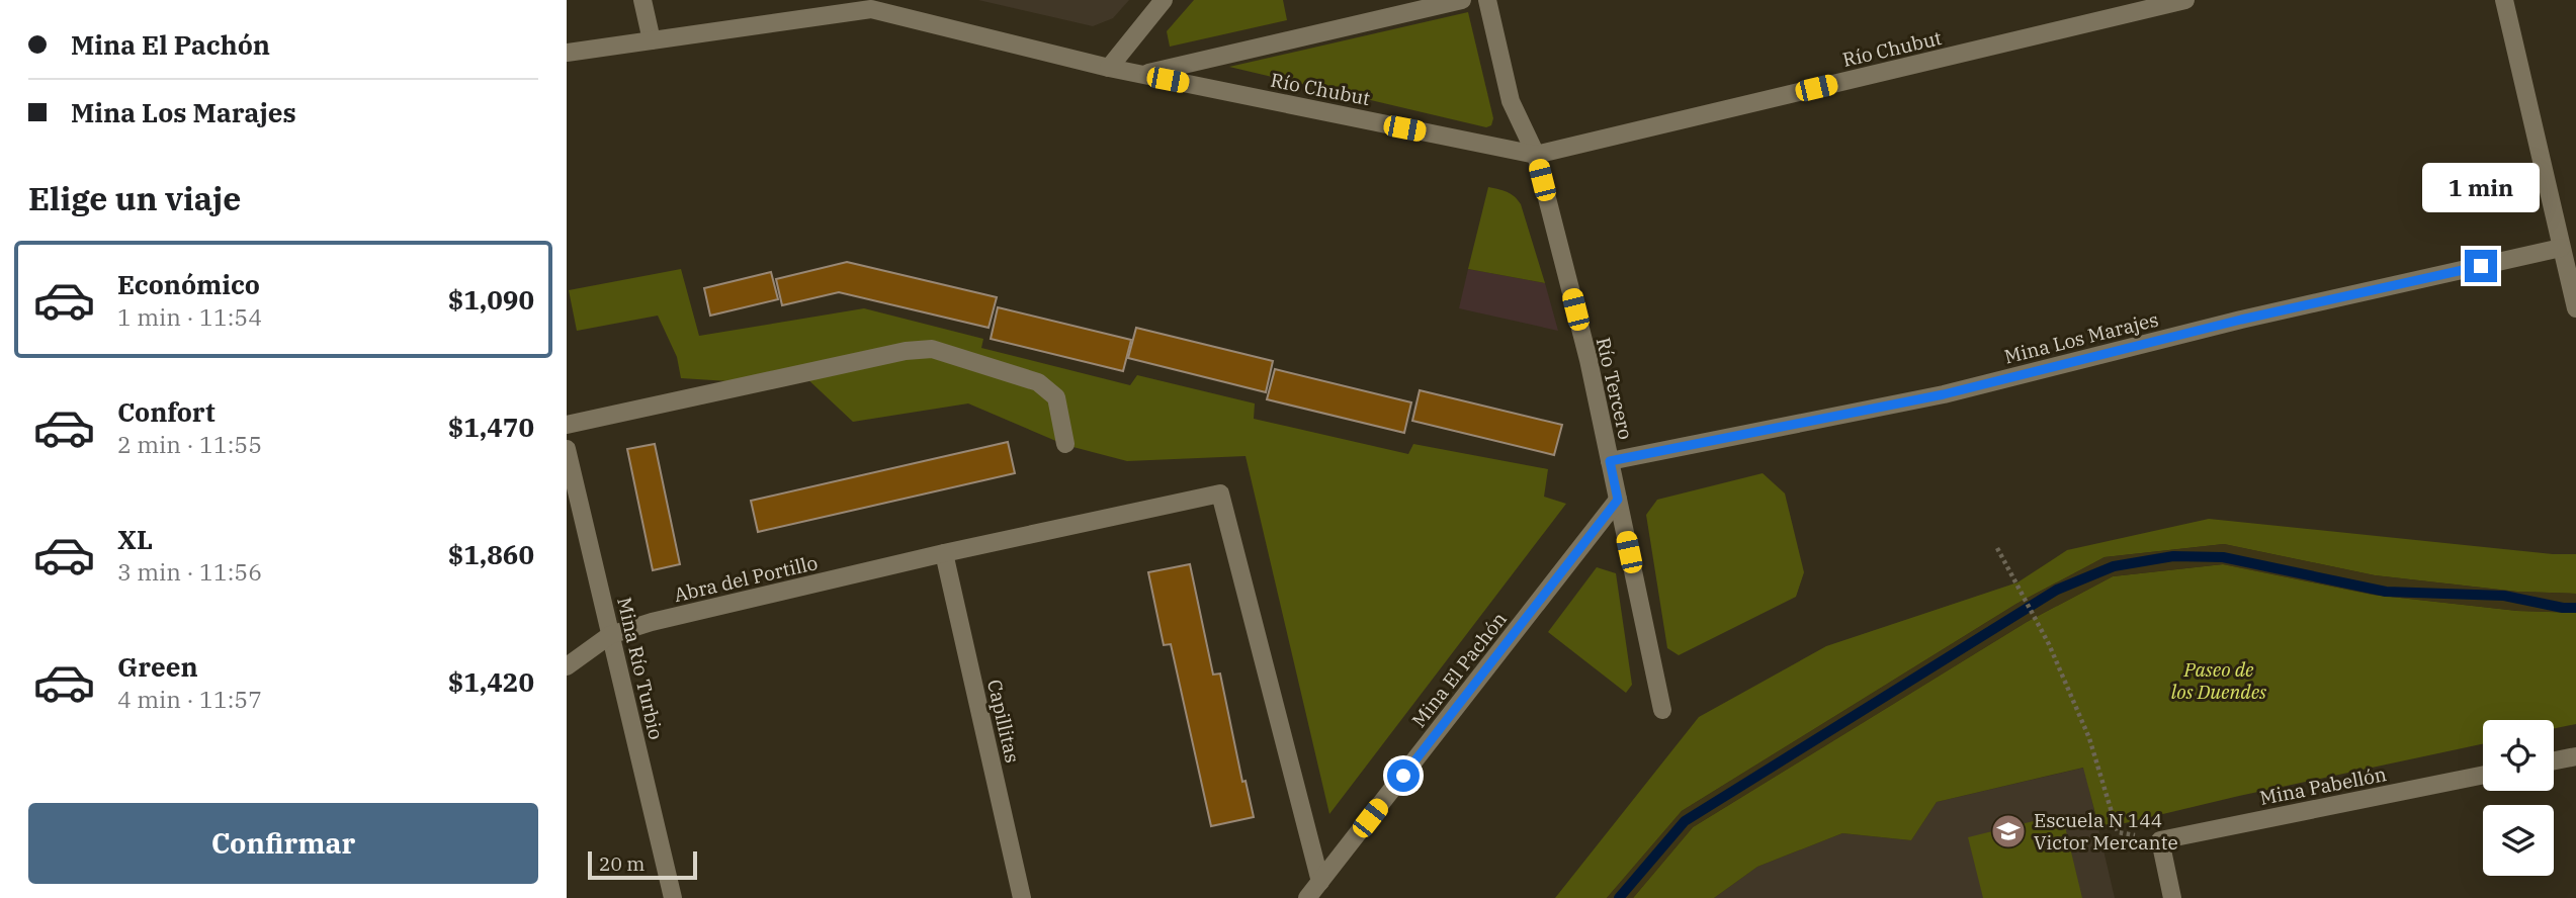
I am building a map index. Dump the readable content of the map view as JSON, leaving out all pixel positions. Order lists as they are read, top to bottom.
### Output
{
  "streets": {
    "street": [
      "Río Chubut",
      "Mina Los Marajes",
      "Río Tercero",
      "Abra del Portillo",
      "Mina Río Turbio",
      "Mina El Pachón",
      "Capillitas",
      "Mina Pabellón"
    ]
  },
  "crossings": [
    ["Río Chubut", "Río Tercero"],
    ["Mina Los Marajes", "Río Tercero"],
    ["Río Tercero", "Mina El Pachón"],
    ["Abra del Portillo", "Mina Río Turbio"],
    ["Abra del Portillo", "Mina El Pachón"],
    ["Abra del Portillo", "Capillitas"]
  ],
  "parks": ["Paseo de los Duendes"],
  "places": {
    "school or university": ["Escuela N 144 Victor Mercante"]
  },
  "scale_bar": "20 m",
  "page": {
    "banner": ["Mina El Pachón", "Mina Los Marajes"],
    "heading": "Elige un viaje",
    "bubble": "1 min",
    "list": [
      {
        "name": "Económico",
        "note": "1 min · 11:54",
        "value": "$1,090"
      },
      {
        "name": "Confort",
        "note": "2 min · 11:55",
        "value": "$1,470"
      },
      {
        "name": "XL",
        "note": "3 min · 11:56",
        "value": "$1,860"
      },
      {
        "name": "Green",
        "note": "4 min · 11:57",
        "value": "$1,420"
      }
    ],
    "buttons": "Confirmar",
    "scale": "20 m"
  }
}
